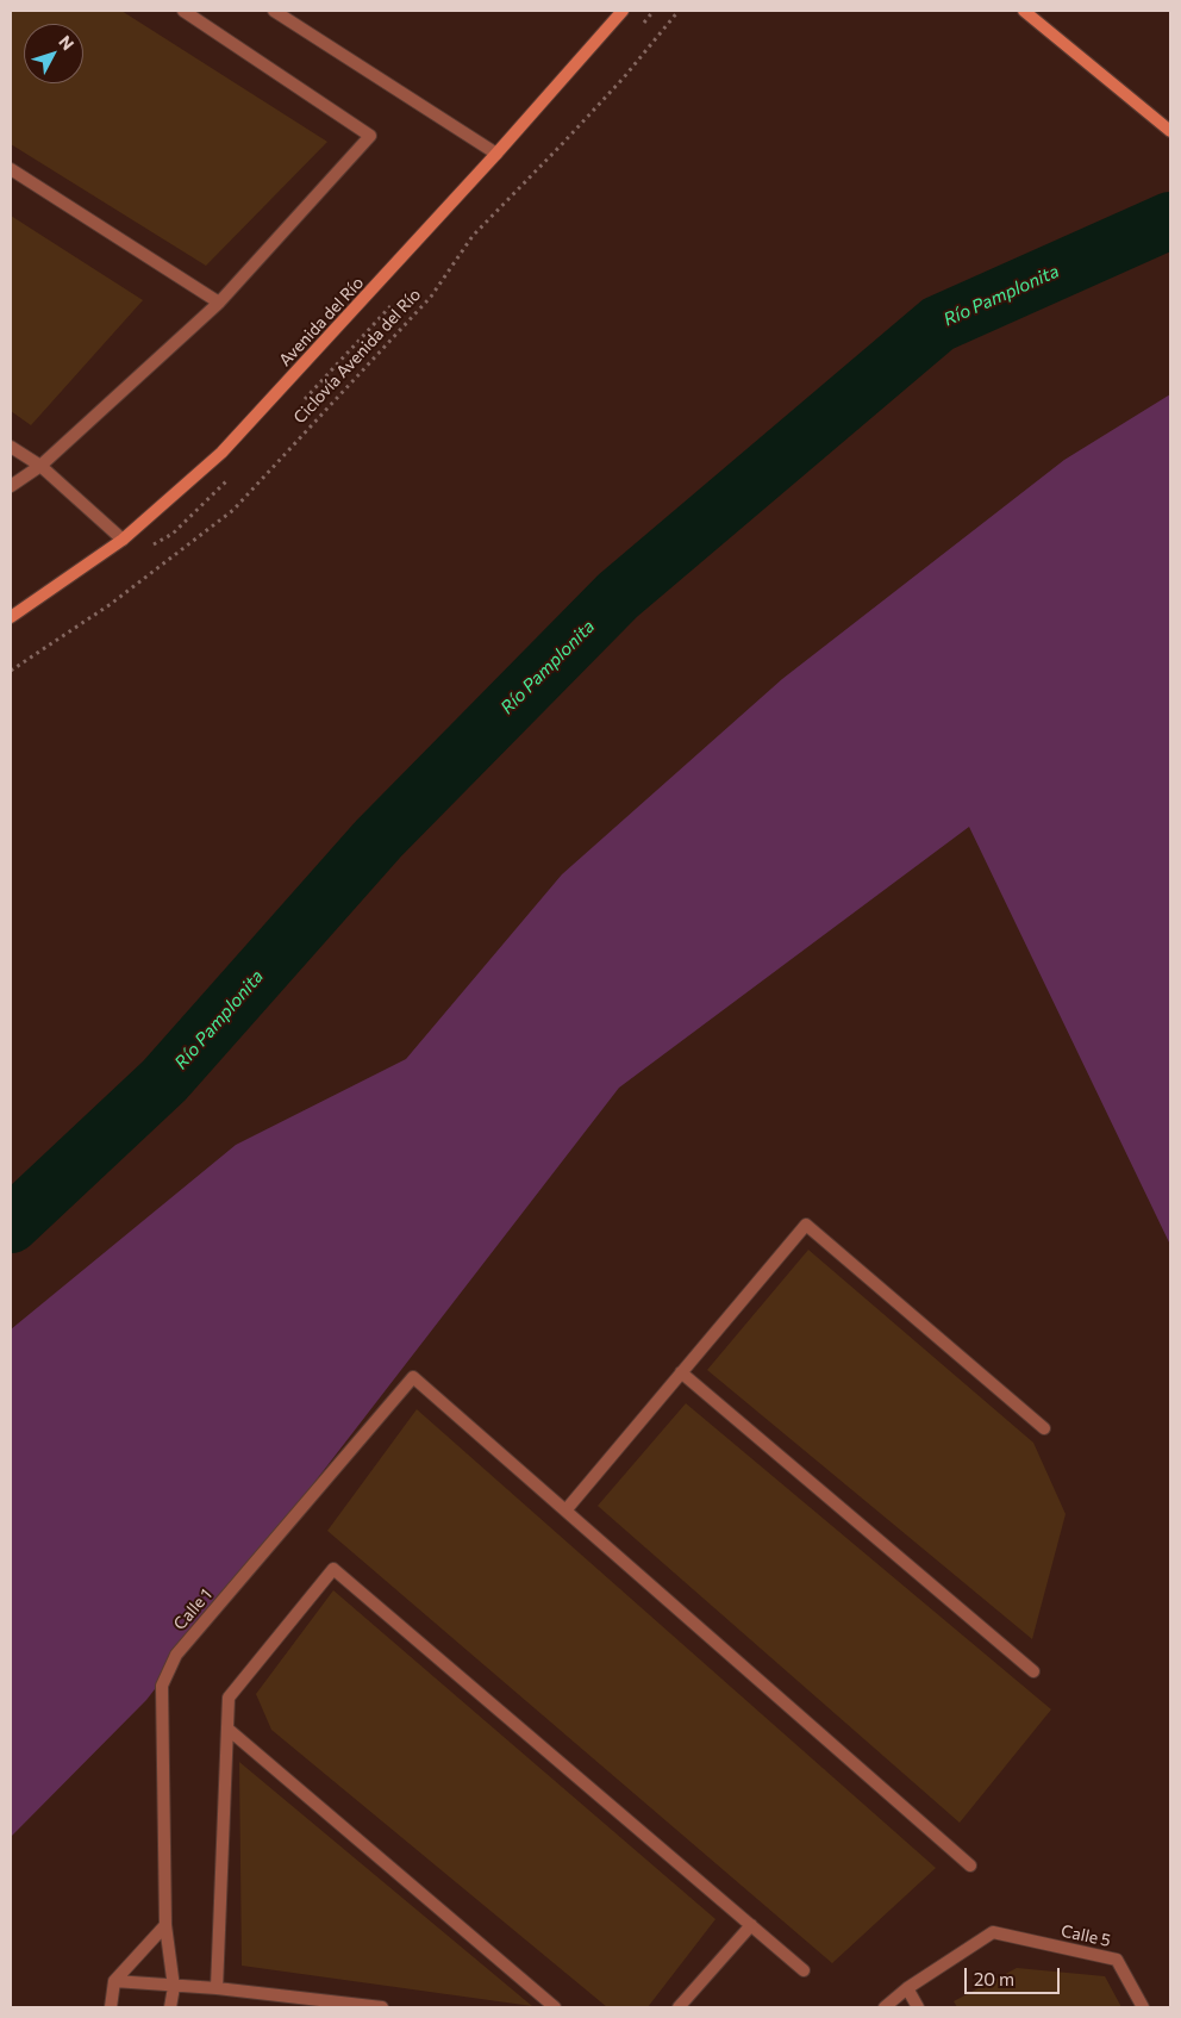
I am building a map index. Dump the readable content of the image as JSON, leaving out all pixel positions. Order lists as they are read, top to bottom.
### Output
{
  "streets": {
    "main road": ["Avenida del Río"],
    "street": ["Calle 1", "Calle 5"],
    "path": ["Ciclovía Avenida del Río"]
  },
  "water": ["Río Pamplonita"],
  "scale_bar": "20 m",
  "north": "top right"
}
